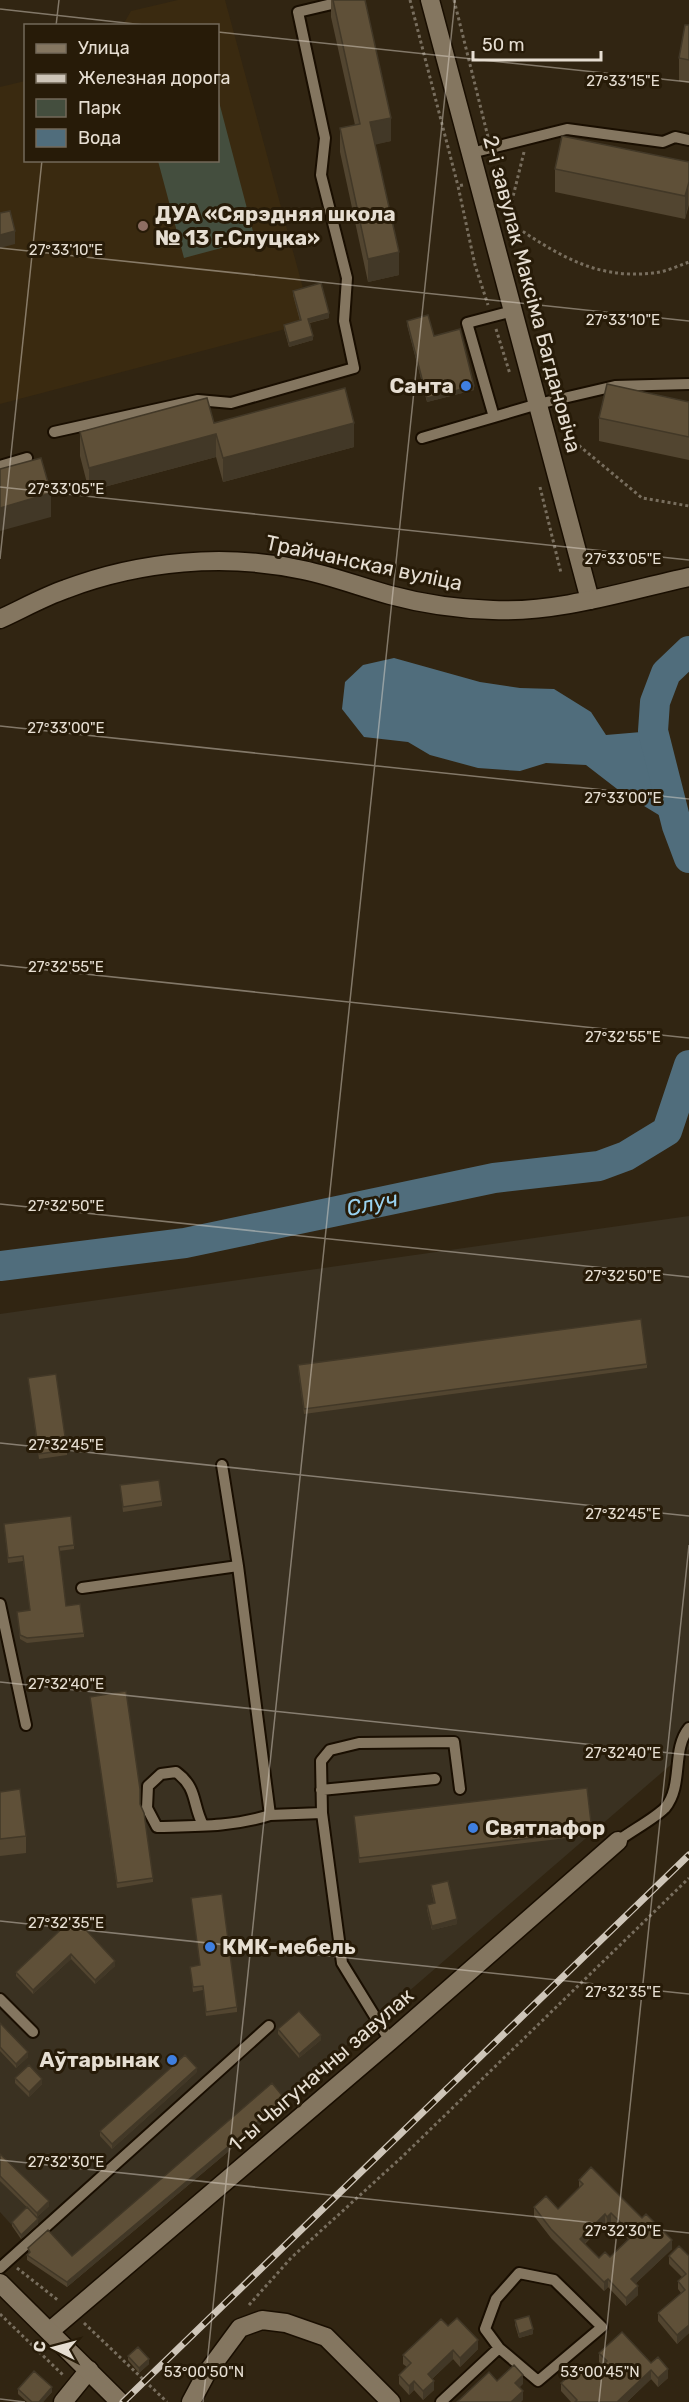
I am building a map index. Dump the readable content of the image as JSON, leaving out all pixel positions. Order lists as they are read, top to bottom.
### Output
{
  "streets": {
    "street": ["2-і завулак Максіма Багдановіча", "Трайчанская вуліца", "1-ы Чыгуначны завулак"]
  },
  "crossings": [
    ["2-і завулак Максіма Багдановіча", "Трайчанская вуліца"]
  ],
  "water": ["Случ"],
  "places": [
    "ДУА «Сярэдняя школа № 13 г.Слуцка»",
    "Санта",
    "Святлафор",
    "КМК-мебель",
    "Аўтарынак"
  ],
  "legend": [
    "Улица",
    "Железная дорога",
    "Парк",
    "Вода"
  ],
  "scale_bar": "50 m",
  "north": "left",
  "coordinates": [
    "27°33'15\"E",
    "27°33'10\"E",
    "27°33'05\"E",
    "27°33'00\"E",
    "27°32'55\"E",
    "27°32'50\"E",
    "27°32'45\"E",
    "27°32'40\"E",
    "27°32'35\"E",
    "27°32'30\"E",
    "53°00'50\"N",
    "53°00'45\"N"
  ]
}
